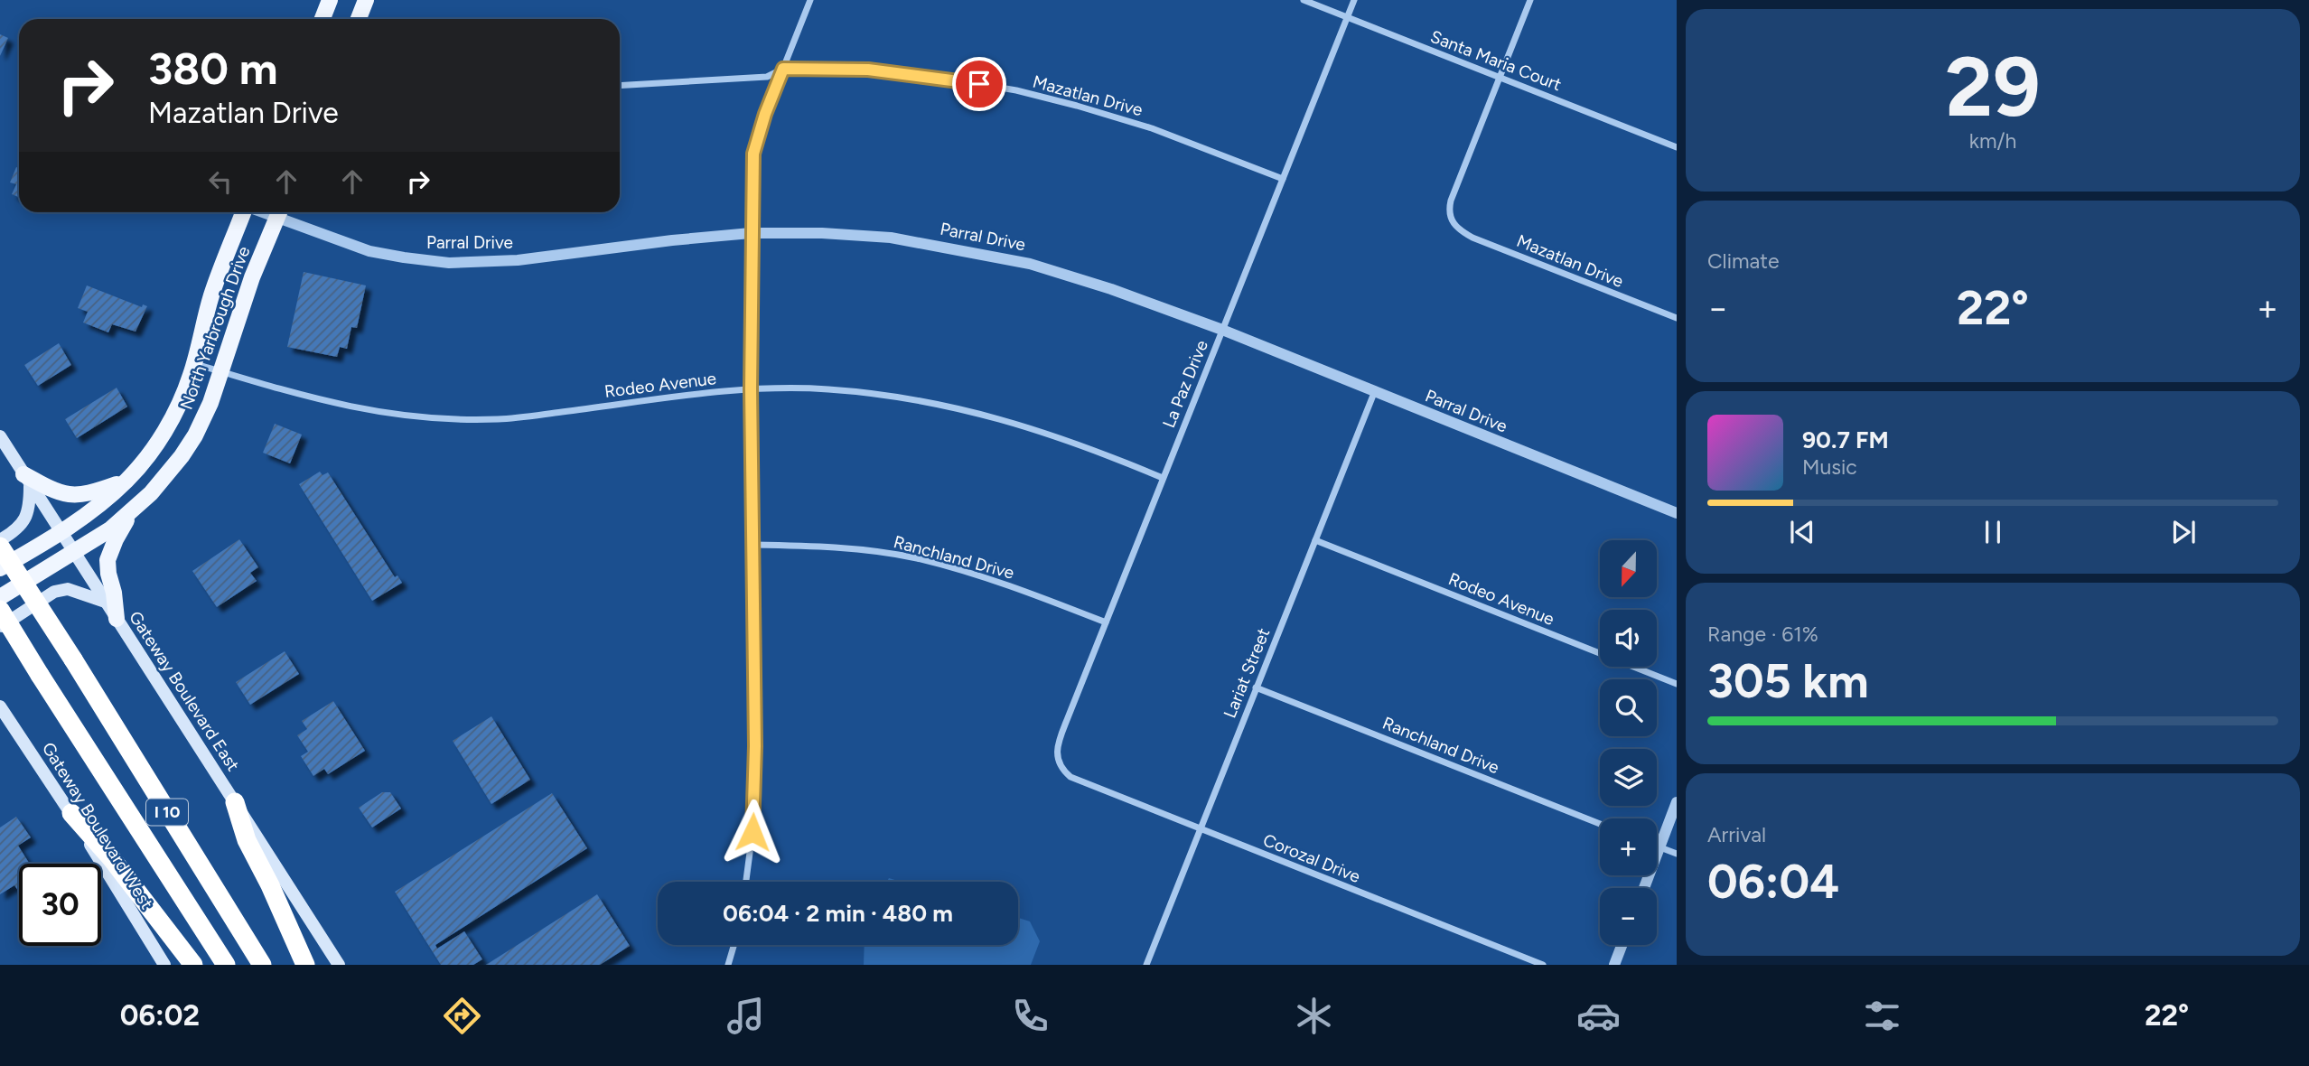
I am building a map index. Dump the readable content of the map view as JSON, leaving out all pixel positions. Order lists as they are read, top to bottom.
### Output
{
  "streets": {
    "highway": ["I 10"],
    "main road": ["North Yarbrough Drive", "Gateway Boulevard East", "Gateway Boulevard West"],
    "street": [
      "Santa Maria Court",
      "Mazatlan Drive",
      "Parral Drive",
      "La Paz Drive",
      "Rodeo Avenue",
      "Ranchland Drive",
      "Lariat Street",
      "Corozal Drive"
    ]
  },
  "crossings": [
    ["Santa Maria Court", "Mazatlan Drive"],
    ["Santa Maria Court", "La Paz Drive"],
    ["Mazatlan Drive", "La Paz Drive"],
    ["Parral Drive", "La Paz Drive"],
    ["Parral Drive", "Lariat Street"],
    ["North Yarbrough Drive", "Rodeo Avenue"],
    ["North Yarbrough Drive", "Gateway Boulevard East"],
    ["La Paz Drive", "Rodeo Avenue"],
    ["La Paz Drive", "Ranchland Drive"],
    ["La Paz Drive", "Corozal Drive"],
    ["Rodeo Avenue", "Lariat Street"],
    ["Ranchland Drive", "Lariat Street"],
    ["Lariat Street", "Corozal Drive"]
  ],
  "north": "bottom",
  "page": {
    "tile": [
      ["29", "km/h"],
      "Climate",
      ["Range · 61%", "305 km"],
      ["Arrival", "06:04"]
    ],
    "turn": ["380 m", "Mazatlan Drive"],
    "heat": ["−", "22°", "+"],
    "song": ["90.7 FM", "Music"],
    "map_buttons": ["+", "−"],
    "limit": "30",
    "trip": "06:04 · 2 min · 480 m",
    "tabs": ["06:02", "22°"]
  }
}
